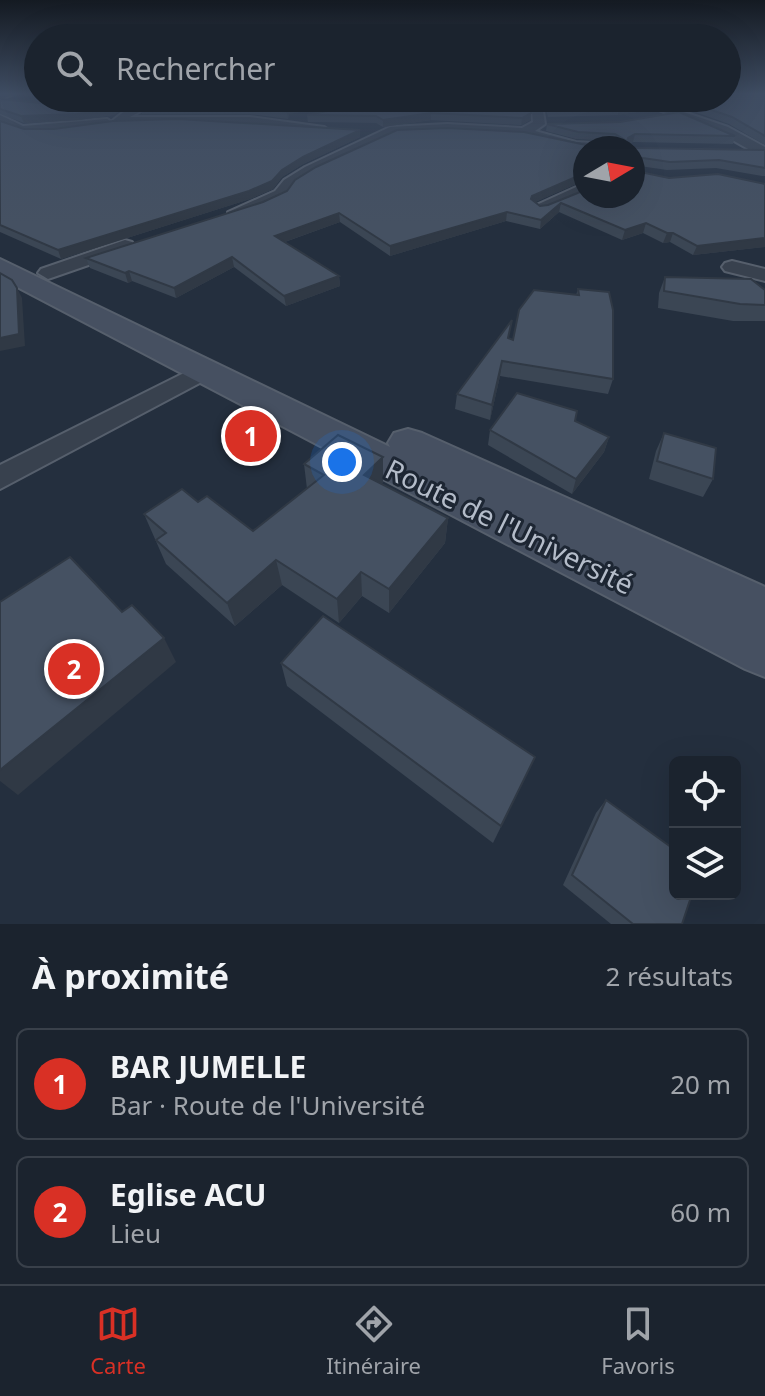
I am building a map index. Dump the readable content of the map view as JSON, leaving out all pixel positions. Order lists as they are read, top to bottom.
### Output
{
  "streets": {
    "main road": ["Route de l'Université"]
  },
  "north": "right",
  "page": {
    "search": "Rechercher",
    "pins": ["1", "2"],
    "heading": ["À proximité", "2 résultats"],
    "list": [
      {
        "mark": "1",
        "name": "BAR JUMELLE",
        "note": "Bar · Route de l'Université",
        "value": "20 m"
      },
      {
        "mark": "2",
        "name": "Eglise ACU",
        "note": "Lieu",
        "value": "60 m"
      }
    ],
    "nav": ["Carte", "Itinéraire", "Favoris"]
  }
}
